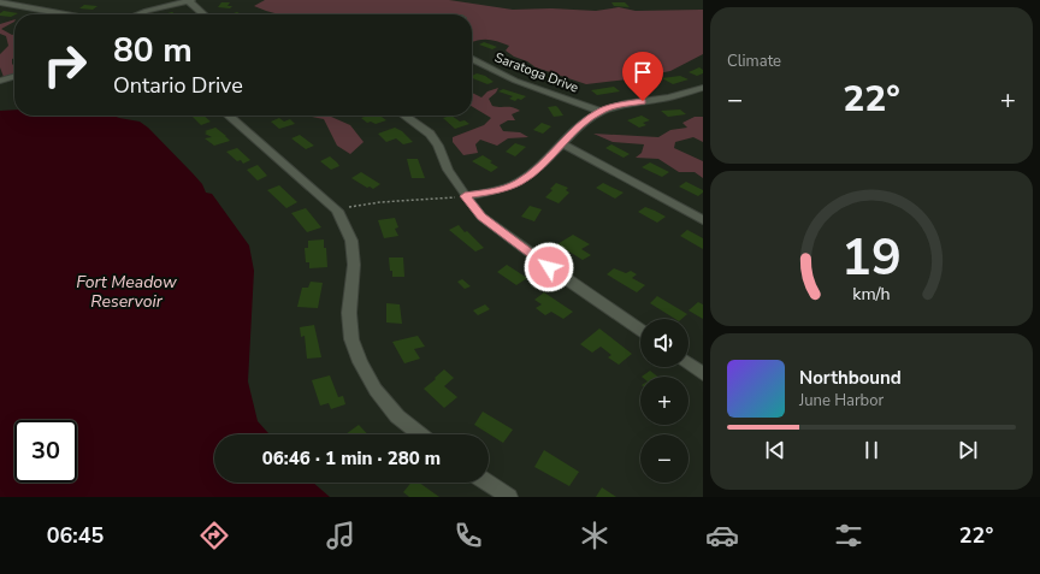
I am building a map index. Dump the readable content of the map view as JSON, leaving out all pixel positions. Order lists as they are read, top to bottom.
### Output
{
  "streets": {
    "street": ["Saratoga Drive"]
  },
  "water": ["Fort Meadow Reservoir"],
  "page": {
    "tile": "Climate",
    "turn": ["80 m", "Ontario Drive"],
    "heat": ["−", "22°", "+"],
    "map_buttons": ["+", "−"],
    "song": ["Northbound", "June Harbor"],
    "limit": "30",
    "trip": "06:46 · 1 min · 280 m",
    "tabs": ["06:45", "22°"],
    "gauge": ["19", "km/h"]
  }
}
